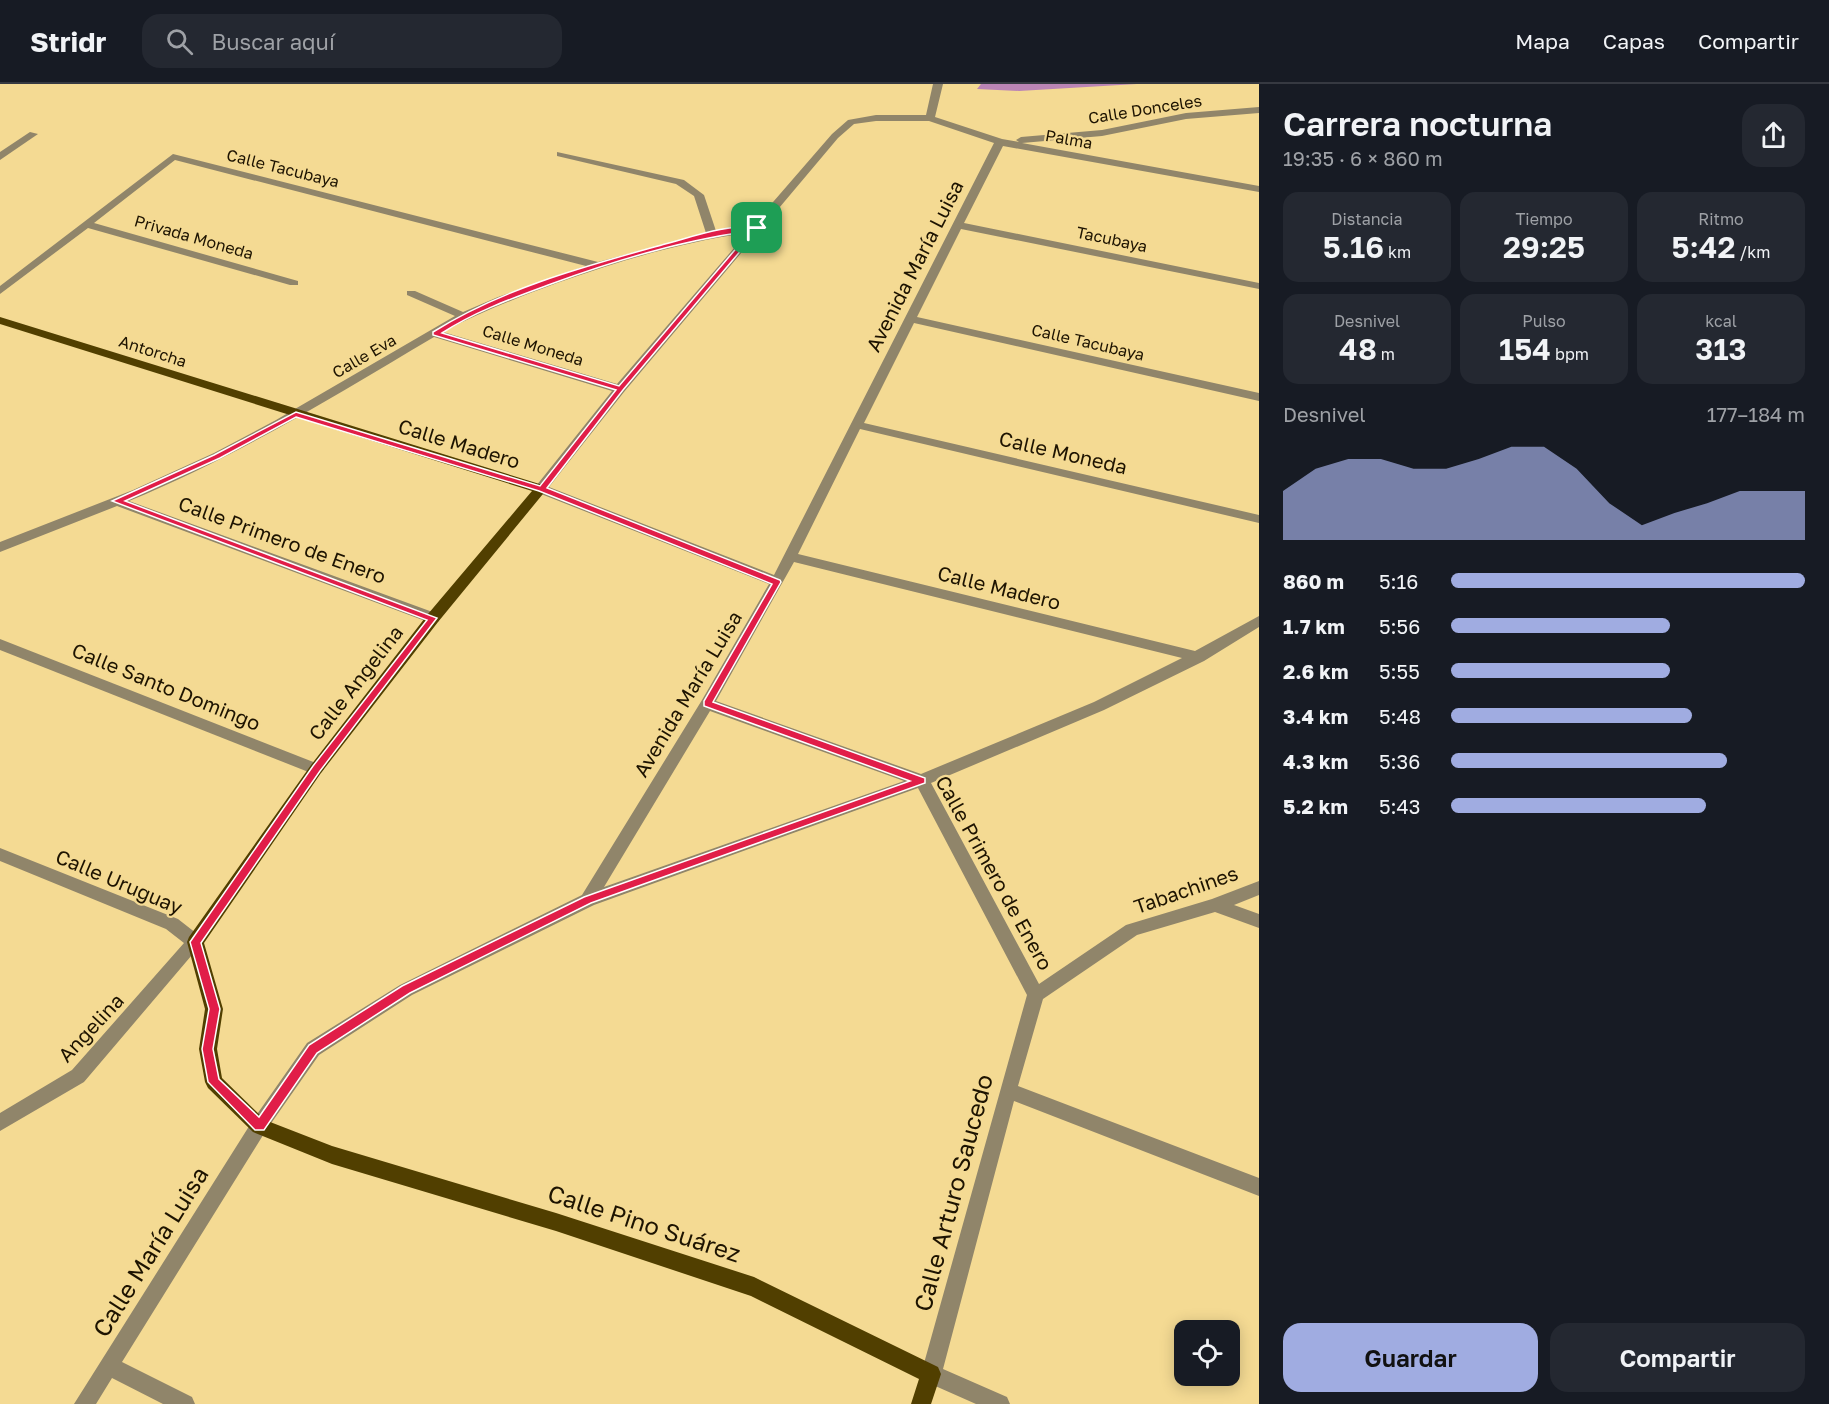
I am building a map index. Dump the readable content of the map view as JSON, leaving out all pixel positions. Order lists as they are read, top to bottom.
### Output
{
  "streets": {
    "main road": [
      "Antorcha",
      "Calle Madero",
      "Calle Angelina",
      "Calle Arturo Saucedo",
      "Calle Pino Suárez"
    ],
    "street": [
      "Calle Donceles",
      "Palma",
      "Calle Tacubaya",
      "Privada Moneda",
      "Tacubaya",
      "Avenida María Luisa",
      "Calle Moneda",
      "Calle Eva",
      "Calle Primero de Enero",
      "Calle Santo Domingo",
      "Calle Uruguay",
      "Tabachines",
      "Angelina",
      "Calle María Luisa"
    ]
  },
  "crossings": [
    ["Calle Donceles", "Palma"],
    ["Calle Donceles", "Avenida María Luisa"],
    ["Palma", "Avenida María Luisa"],
    ["Palma", "Calle Angelina"],
    ["Calle Tacubaya", "Privada Moneda"],
    ["Calle Tacubaya", "Avenida María Luisa"],
    ["Calle Tacubaya", "Calle Eva"],
    ["Tacubaya", "Avenida María Luisa"],
    ["Avenida María Luisa", "Calle Moneda"],
    ["Avenida María Luisa", "Calle Madero"],
    ["Avenida María Luisa", "Calle Primero de Enero"],
    ["Calle Moneda", "Calle Eva"],
    ["Calle Moneda", "Calle Angelina"],
    ["Antorcha", "Calle Eva"],
    ["Antorcha", "Calle Madero"],
    ["Calle Eva", "Calle Madero"],
    ["Calle Eva", "Calle Primero de Enero"],
    ["Calle Eva", "Calle Angelina"],
    ["Calle Madero", "Calle Angelina"],
    ["Calle Primero de Enero", "Calle Angelina"],
    ["Calle Primero de Enero", "Tabachines"],
    ["Calle Primero de Enero", "Calle Arturo Saucedo"],
    ["Calle Angelina", "Calle Santo Domingo"],
    ["Calle Angelina", "Calle Uruguay"],
    ["Calle Angelina", "Angelina"],
    ["Calle Uruguay", "Angelina"],
    ["Tabachines", "Calle Arturo Saucedo"],
    ["Calle Arturo Saucedo", "Calle Pino Suárez"],
    ["Calle Pino Suárez", "Calle María Luisa"]
  ],
  "page": {
    "header": "Stridr",
    "search": "Buscar aquí",
    "nav": ["Mapa", "Capas", "Compartir"],
    "heading": ["Carrera nocturna", "19:35 · 6 × 860 m"],
    "stats": [
      ["Distancia", "5.16 km"],
      ["Tiempo", "29:25"],
      ["Ritmo", "5:42 /km"],
      ["Desnivel", "48 m"],
      ["Pulso", "154 bpm"],
      ["kcal", "313"]
    ],
    "chart": ["Desnivel", "177–184 m"],
    "list": [
      {
        "name": "860 m",
        "note": "5:16"
      },
      {
        "name": "1.7 km",
        "note": "5:56"
      },
      {
        "name": "2.6 km",
        "note": "5:55"
      },
      {
        "name": "3.4 km",
        "note": "5:48"
      },
      {
        "name": "4.3 km",
        "note": "5:36"
      },
      {
        "name": "5.2 km",
        "note": "5:43"
      }
    ],
    "buttons": ["Guardar", "Compartir"]
  }
}
